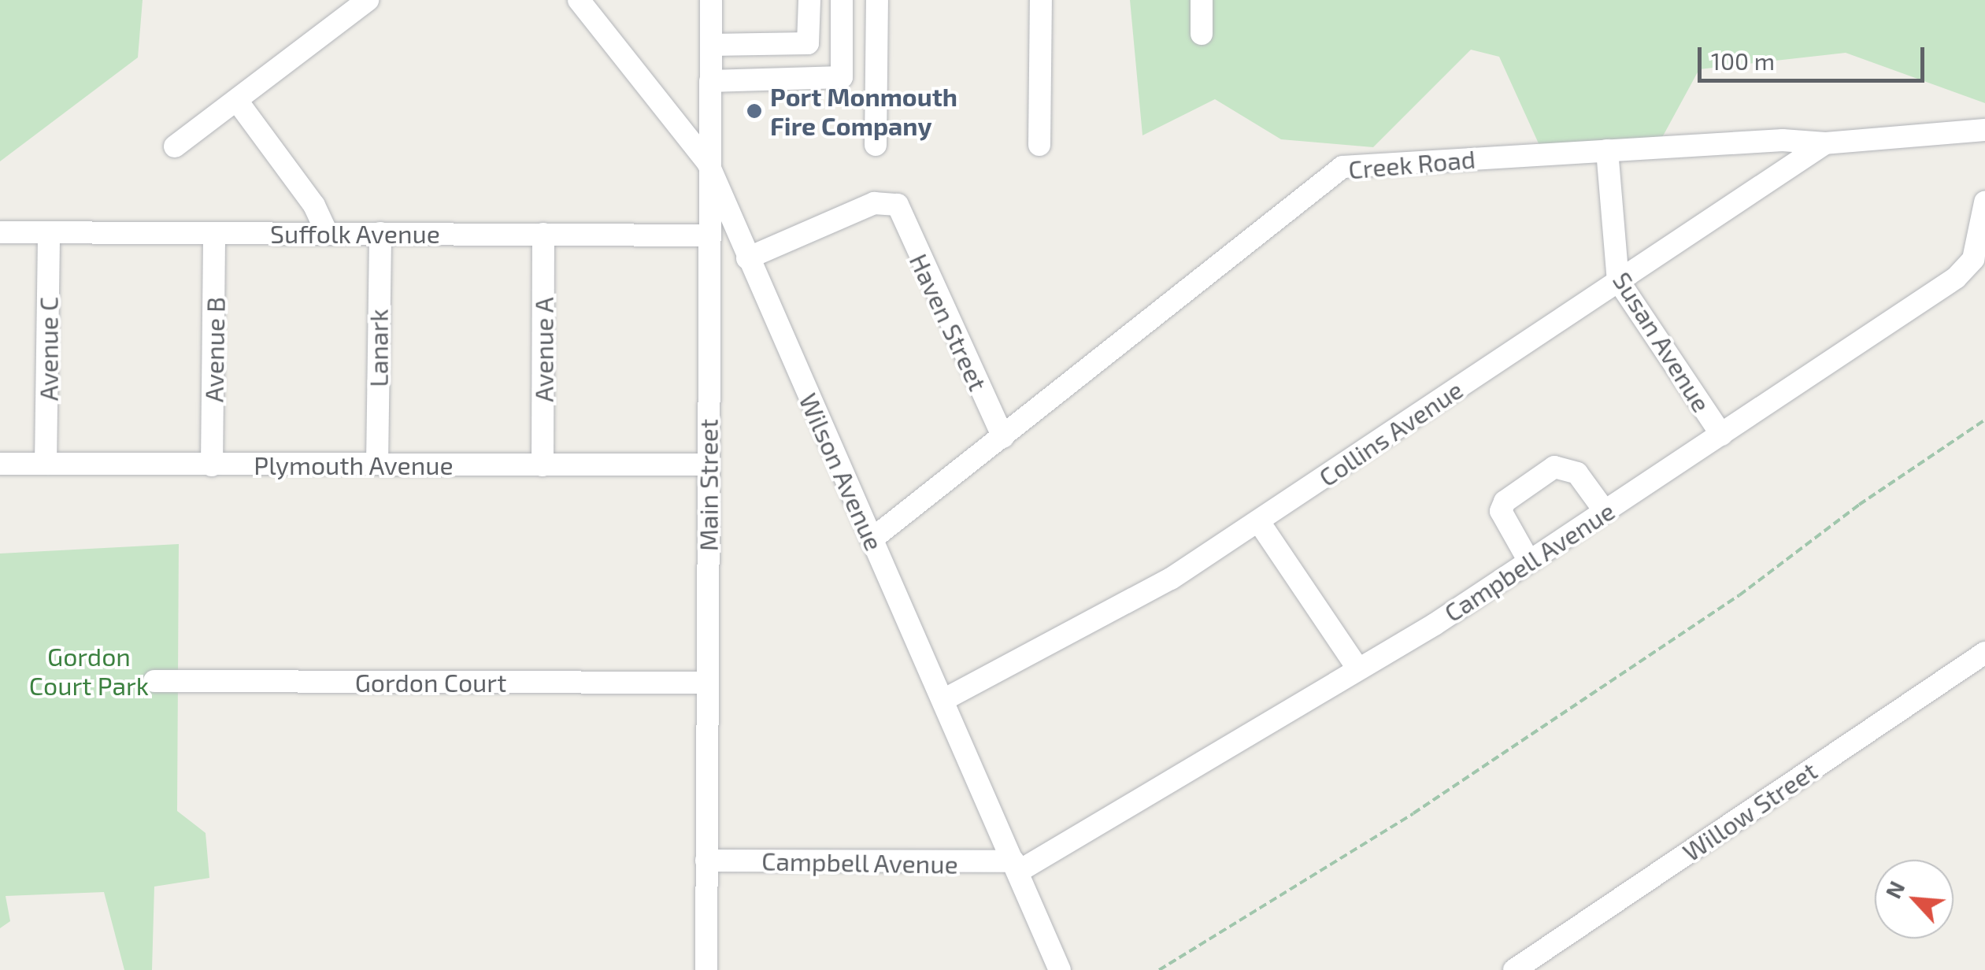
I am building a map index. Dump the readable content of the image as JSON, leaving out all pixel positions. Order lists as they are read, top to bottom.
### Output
{
  "streets": {
    "street": [
      "Creek Road",
      "Suffolk Avenue",
      "Haven Street",
      "Susan Avenue",
      "Lanark",
      "Avenue C",
      "Avenue B",
      "Avenue A",
      "Collins Avenue",
      "Plymouth Avenue",
      "Wilson Avenue",
      "Main Street",
      "Campbell Avenue",
      "Gordon Court",
      "Willow Street"
    ]
  },
  "crossings": [
    ["Creek Road", "Haven Street"],
    ["Creek Road", "Susan Avenue"],
    ["Creek Road", "Collins Avenue"],
    ["Creek Road", "Wilson Avenue"],
    ["Suffolk Avenue", "Lanark"],
    ["Suffolk Avenue", "Avenue C"],
    ["Suffolk Avenue", "Avenue B"],
    ["Suffolk Avenue", "Avenue A"],
    ["Suffolk Avenue", "Main Street"],
    ["Haven Street", "Wilson Avenue"],
    ["Susan Avenue", "Collins Avenue"],
    ["Susan Avenue", "Campbell Avenue"],
    ["Lanark", "Plymouth Avenue"],
    ["Avenue C", "Plymouth Avenue"],
    ["Avenue B", "Plymouth Avenue"],
    ["Avenue A", "Plymouth Avenue"],
    ["Collins Avenue", "Wilson Avenue"],
    ["Plymouth Avenue", "Main Street"],
    ["Wilson Avenue", "Main Street"],
    ["Wilson Avenue", "Campbell Avenue"],
    ["Main Street", "Campbell Avenue"],
    ["Main Street", "Gordon Court"]
  ],
  "parks": ["Gordon Court Park"],
  "places": ["Port Monmouth Fire Company"],
  "scale_bar": "100 m",
  "north": "top left"
}
